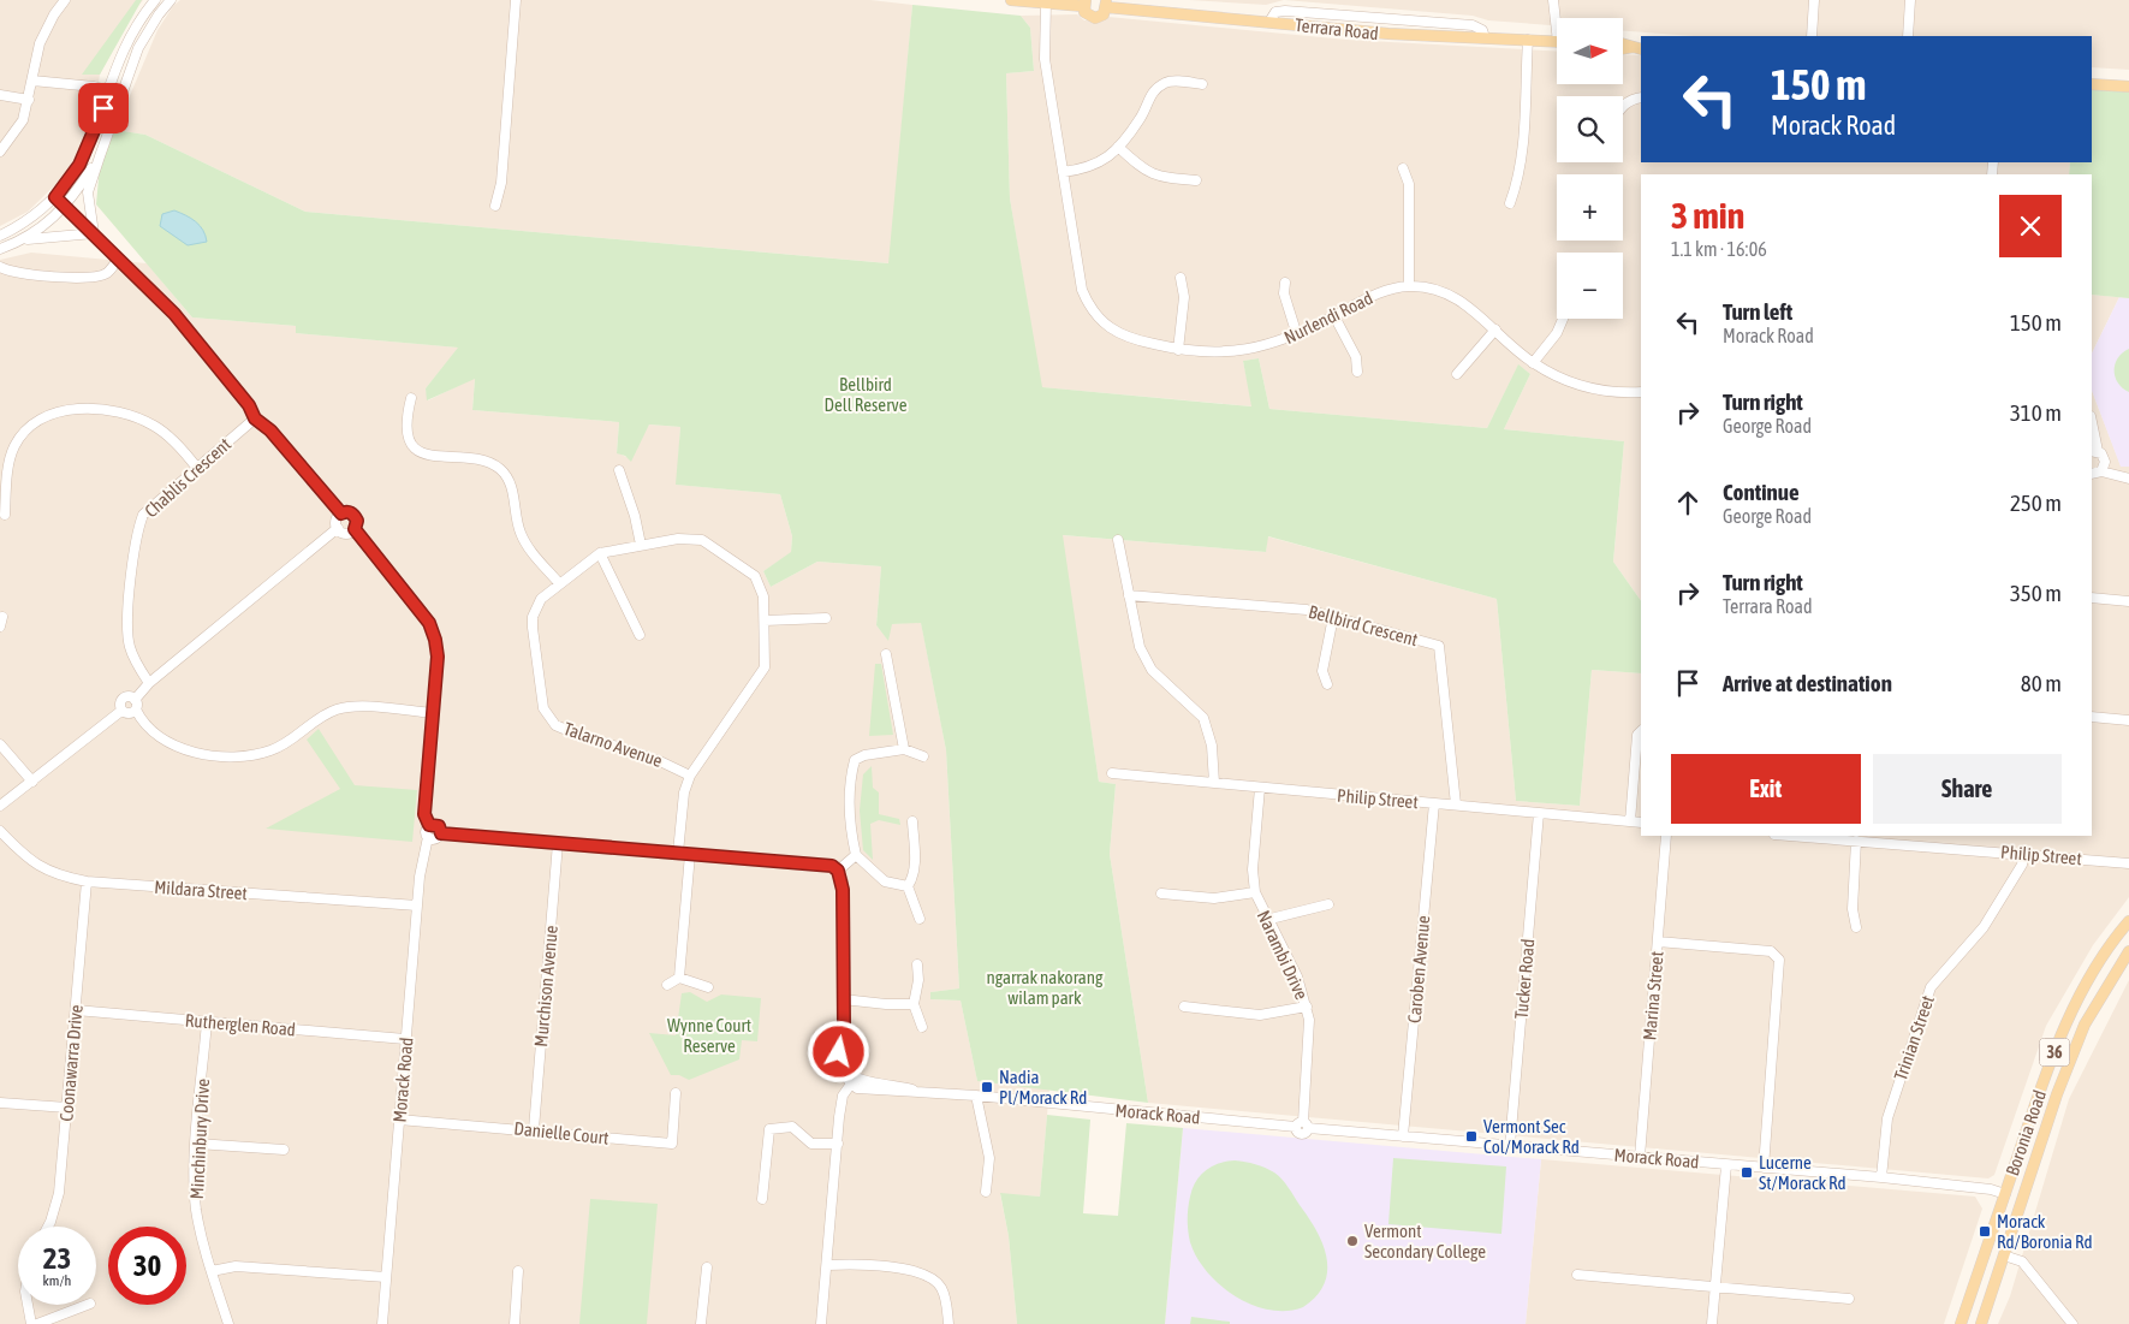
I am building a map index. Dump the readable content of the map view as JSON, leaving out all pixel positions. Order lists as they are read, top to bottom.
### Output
{
  "streets": {
    "main road": ["Terrara Road", "36", "Boronia Road"],
    "street": [
      "Nurlendi Road",
      "Chablis Crescent",
      "Bellbird Crescent",
      "Talarno Avenue",
      "Philip Street",
      "Mildara Street",
      "Narambi Drive",
      "Caroben Avenue",
      "Tucker Road",
      "Murchison Avenue",
      "Marina Street",
      "Rutherglen Road",
      "Trinian Street",
      "Coonawarra Drive",
      "Morack Road",
      "Danielle Court",
      "Minchinbury Drive"
    ]
  },
  "crossings": [
    ["Bellbird Crescent", "Philip Street"],
    ["Philip Street", "Narambi Drive"],
    ["Philip Street", "Caroben Avenue"],
    ["Philip Street", "Tucker Road"],
    ["Philip Street", "Trinian Street"],
    ["Mildara Street", "Coonawarra Drive"],
    ["Mildara Street", "Morack Road"],
    ["Narambi Drive", "Morack Road"],
    ["Caroben Avenue", "Morack Road"],
    ["Tucker Road", "Morack Road"],
    ["Murchison Avenue", "Danielle Court"],
    ["Marina Street", "Morack Road"],
    ["Rutherglen Road", "Coonawarra Drive"],
    ["Rutherglen Road", "Morack Road"],
    ["Rutherglen Road", "Minchinbury Drive"],
    ["Trinian Street", "Morack Road"],
    ["Morack Road", "Danielle Court"],
    ["Morack Road", "Boronia Road"]
  ],
  "parks": ["Bellbird Dell Reserve", "ngarrak nakorang wilam park", "Wynne Court Reserve"],
  "places": {
    "transit": [
      "Nadia Pl/Morack Rd",
      "Vermont Sec Col/Morack Rd",
      "Lucerne St/Morack Rd",
      "Morack Rd/Boronia Rd"
    ],
    "other": ["Vermont Secondary College"]
  },
  "north": "right",
  "page": {
    "map_buttons": ["+", "−"],
    "turn": ["150 m", "Morack Road"],
    "heading": ["3 min", "1.1 km · 16:06"],
    "list": [
      {
        "name": "Turn left",
        "note": "Morack Road",
        "value": "150 m"
      },
      {
        "name": "Turn right",
        "note": "George Road",
        "value": "310 m"
      },
      {
        "name": "Continue",
        "note": "George Road",
        "value": "250 m"
      },
      {
        "name": "Turn right",
        "note": "Terrara Road",
        "value": "350 m"
      },
      {
        "name": "Arrive at destination",
        "value": "80 m"
      }
    ],
    "buttons": ["Exit", "Share"],
    "speed": "23 km/h",
    "limit": "30"
  }
}
